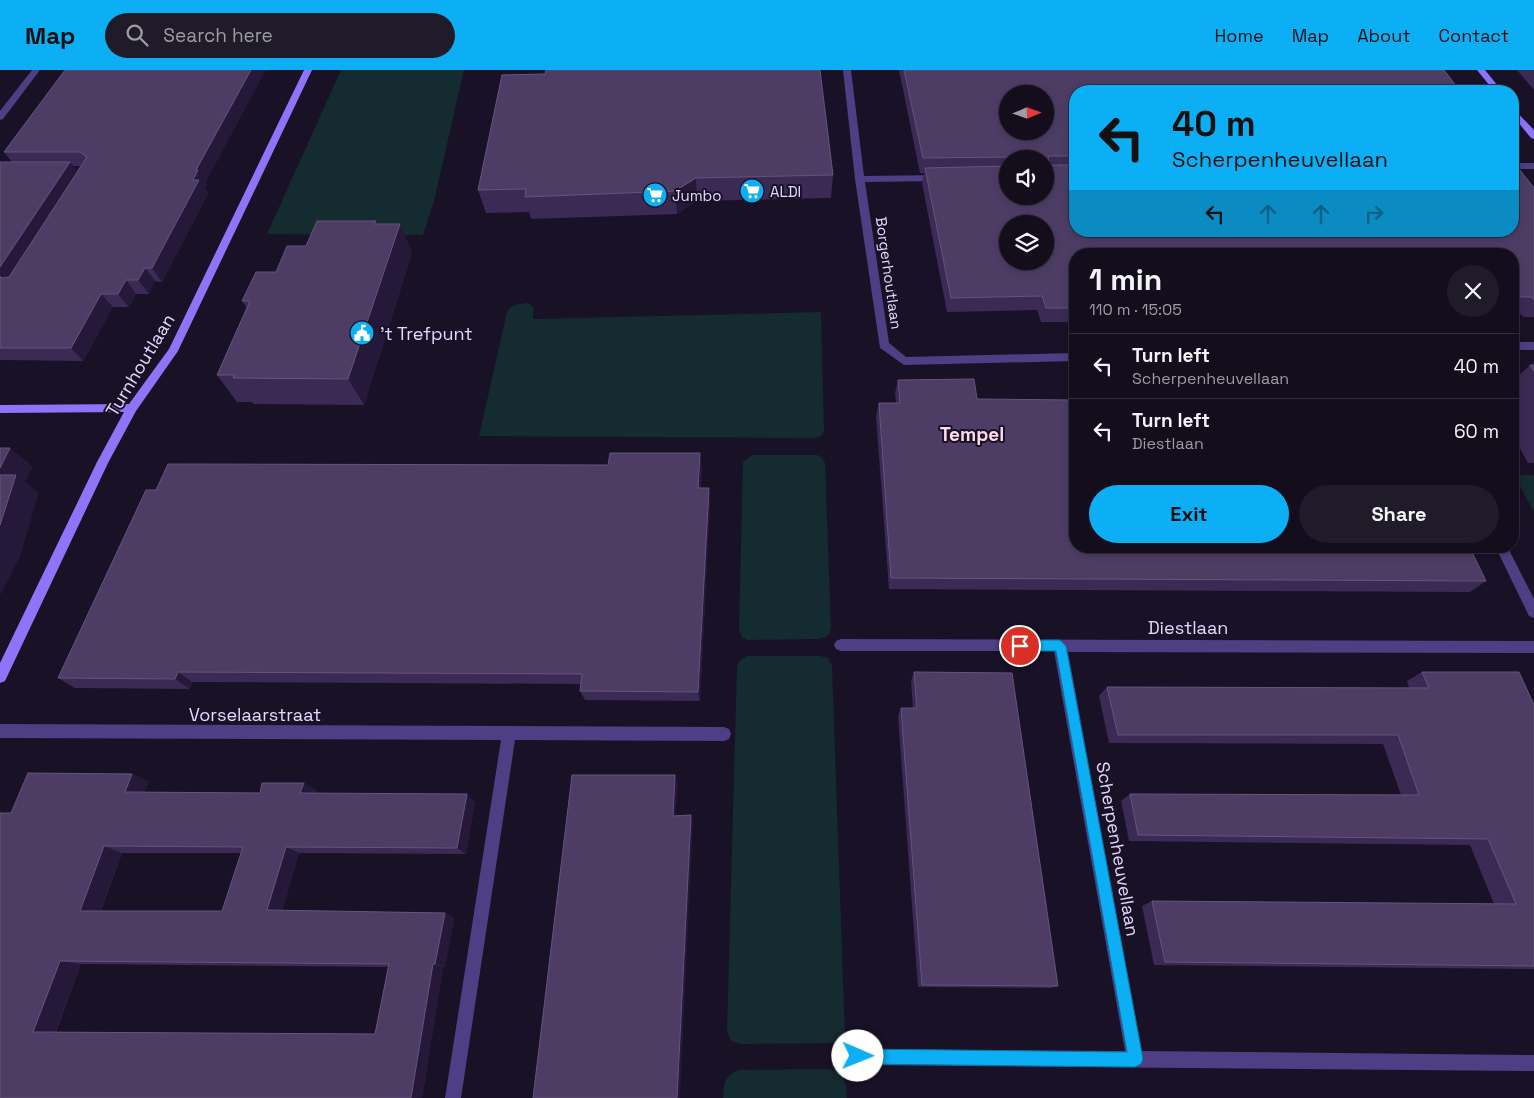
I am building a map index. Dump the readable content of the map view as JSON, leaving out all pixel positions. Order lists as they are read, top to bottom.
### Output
{
  "streets": {
    "street": [
      "Borgerhoutlaan",
      "Turnhoutlaan",
      "Diestlaan",
      "Vorselaarstraat",
      "Scherpenheuvellaan"
    ]
  },
  "crossings": [
    ["Diestlaan", "Scherpenheuvellaan"]
  ],
  "districts": ["Tempel"],
  "places": {
    "supermarket": ["ALDI", "Jumbo"],
    "public building": ["'t Trefpunt"]
  },
  "north": "right",
  "page": {
    "header": "Map",
    "search": "Search here",
    "nav": [
      "Home",
      "Map",
      "About",
      "Contact"
    ],
    "turn": ["40 m", "Scherpenheuvellaan"],
    "heading": ["1 min", "110 m · 15:05"],
    "list": [
      {
        "name": "Turn left",
        "note": "Scherpenheuvellaan",
        "value": "40 m"
      },
      {
        "name": "Turn left",
        "note": "Diestlaan",
        "value": "60 m"
      }
    ],
    "buttons": ["Exit", "Share"]
  }
}
